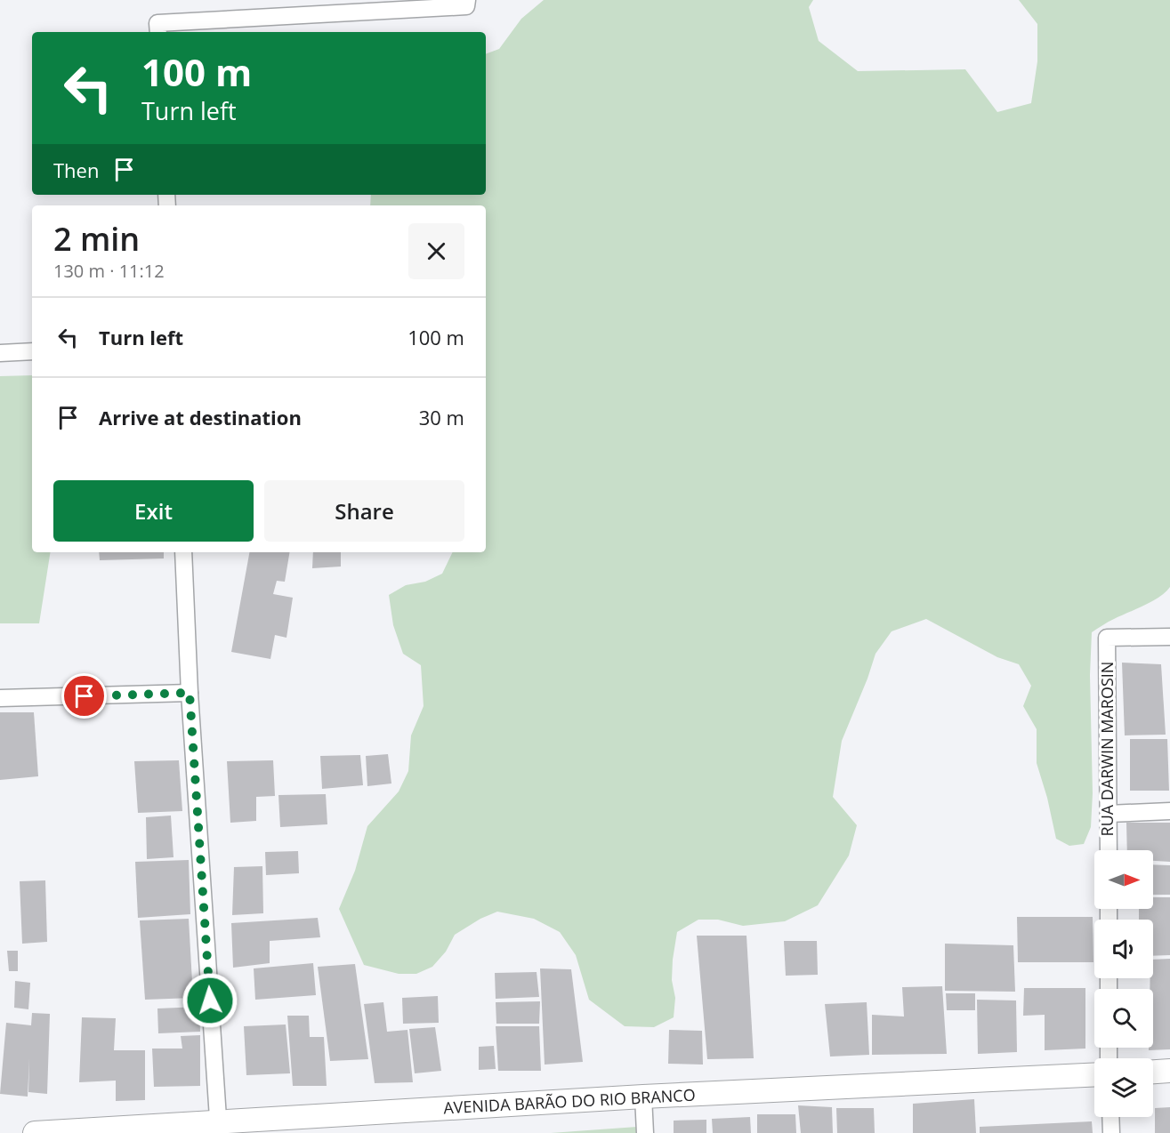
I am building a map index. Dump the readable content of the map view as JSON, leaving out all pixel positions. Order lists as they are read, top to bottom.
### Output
{
  "streets": {
    "main road": ["AVENIDA BARÃO DO RIO BRANCO"],
    "street": ["RUA DARWIN MAROSIN"]
  },
  "north": "right",
  "page": {
    "turn": ["100 m", "Turn left"],
    "then": "Then",
    "heading": ["2 min", "130 m · 11:12"],
    "list": [
      {
        "name": "Turn left",
        "value": "100 m"
      },
      {
        "name": "Arrive at destination",
        "value": "30 m"
      }
    ],
    "buttons": ["Exit", "Share"]
  }
}
